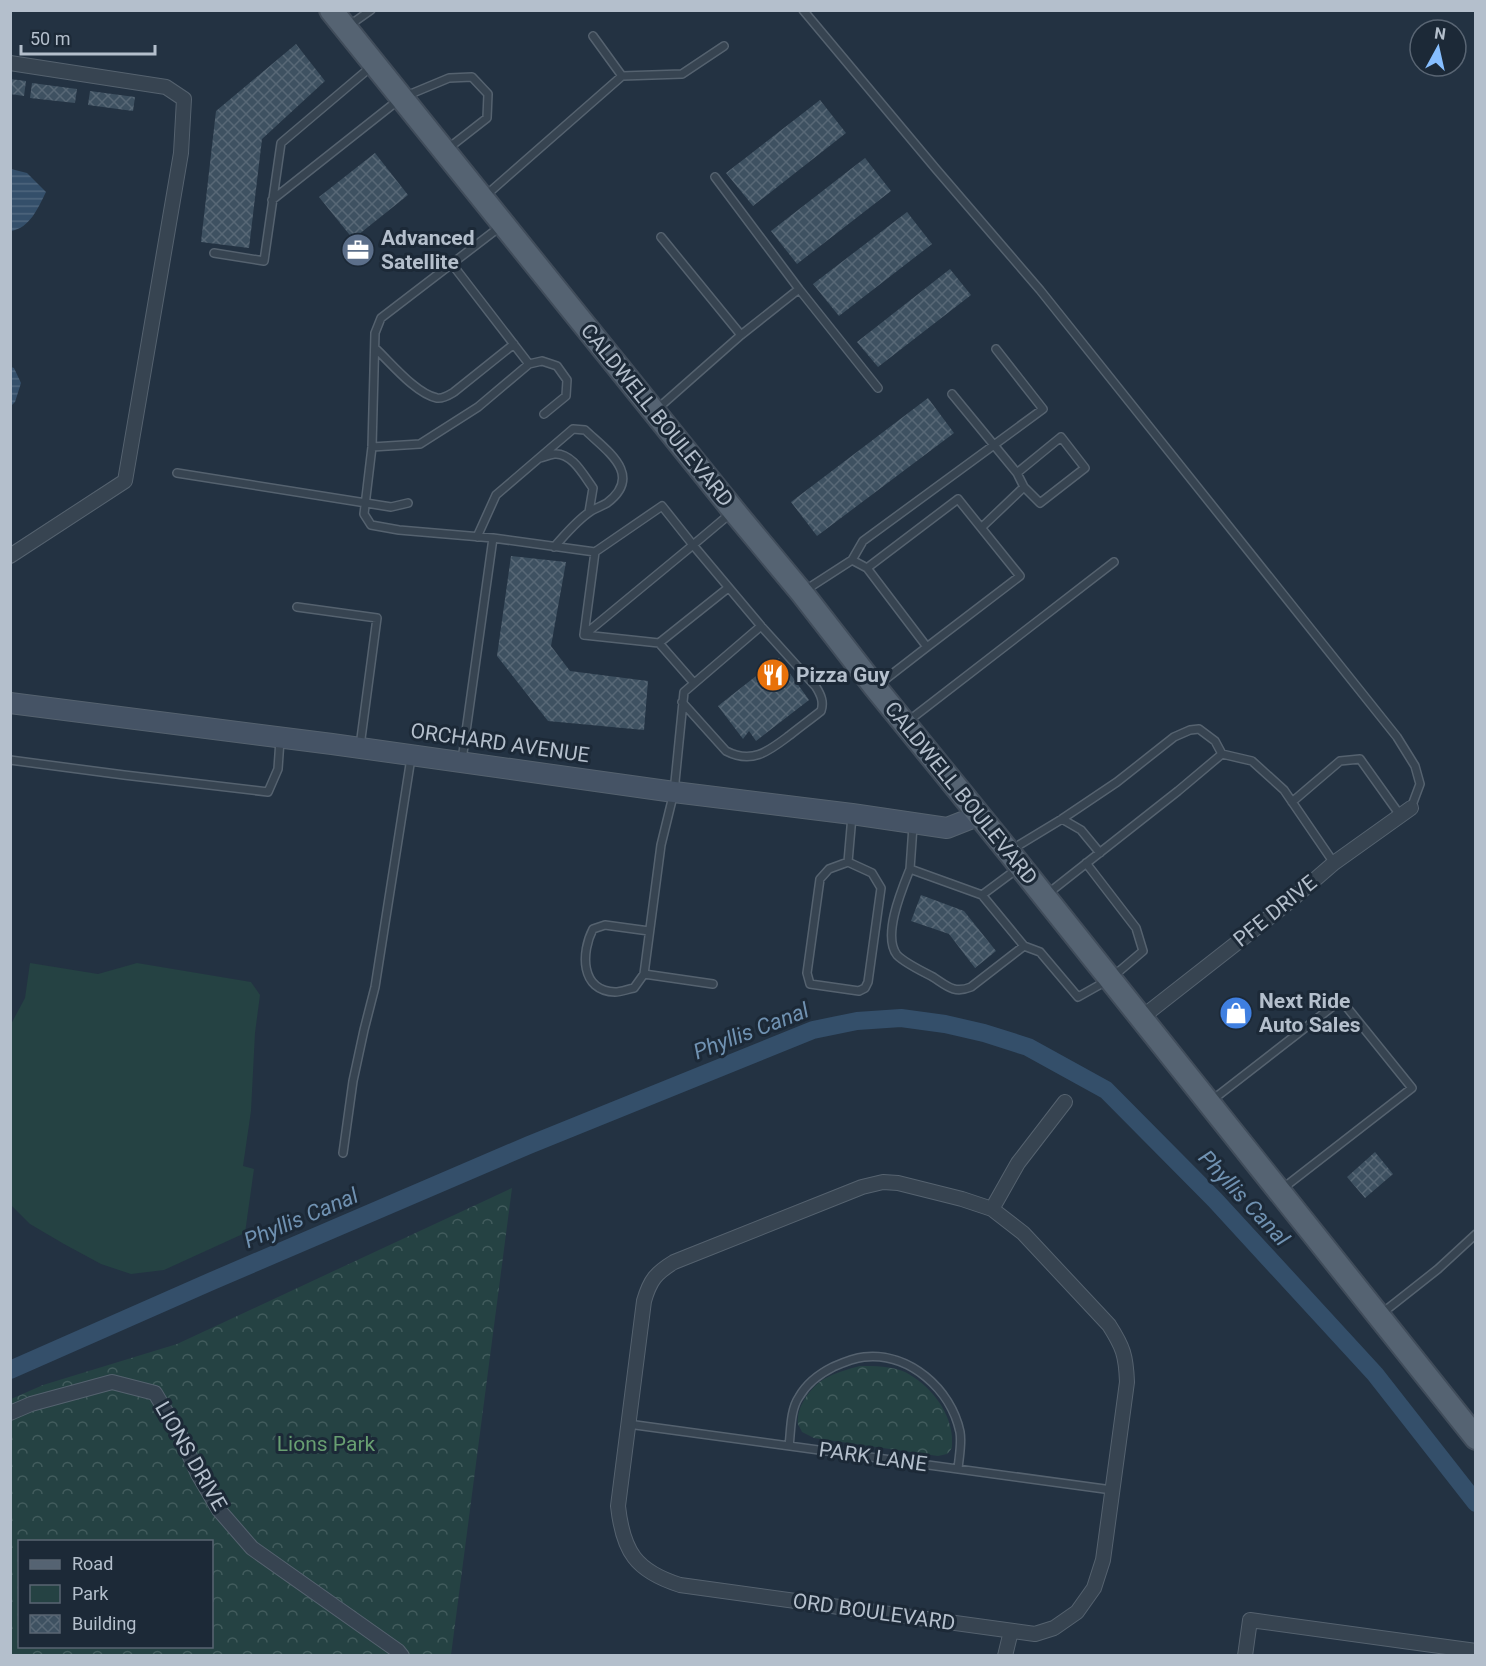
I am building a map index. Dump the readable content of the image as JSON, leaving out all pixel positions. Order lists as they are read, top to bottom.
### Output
{
  "streets": {
    "main road": ["CALDWELL BOULEVARD"],
    "street": [
      "ORCHARD AVENUE",
      "PFE DRIVE",
      "LIONS DRIVE",
      "ORD BOULEVARD"
    ],
    "lane": ["PARK LANE"]
  },
  "crossings": [
    ["CALDWELL BOULEVARD", "ORCHARD AVENUE"],
    ["CALDWELL BOULEVARD", "PFE DRIVE"],
    ["PARK LANE", "ORD BOULEVARD"]
  ],
  "water": ["Phyllis Canal"],
  "parks": ["Lions Park"],
  "places": {
    "office": ["Advanced Satellite"],
    "restaurant": ["Pizza Guy"],
    "shop": ["Next Ride Auto Sales"]
  },
  "legend": ["Road", "Park", "Building"],
  "scale_bar": "50 m",
  "north": "top"
}
